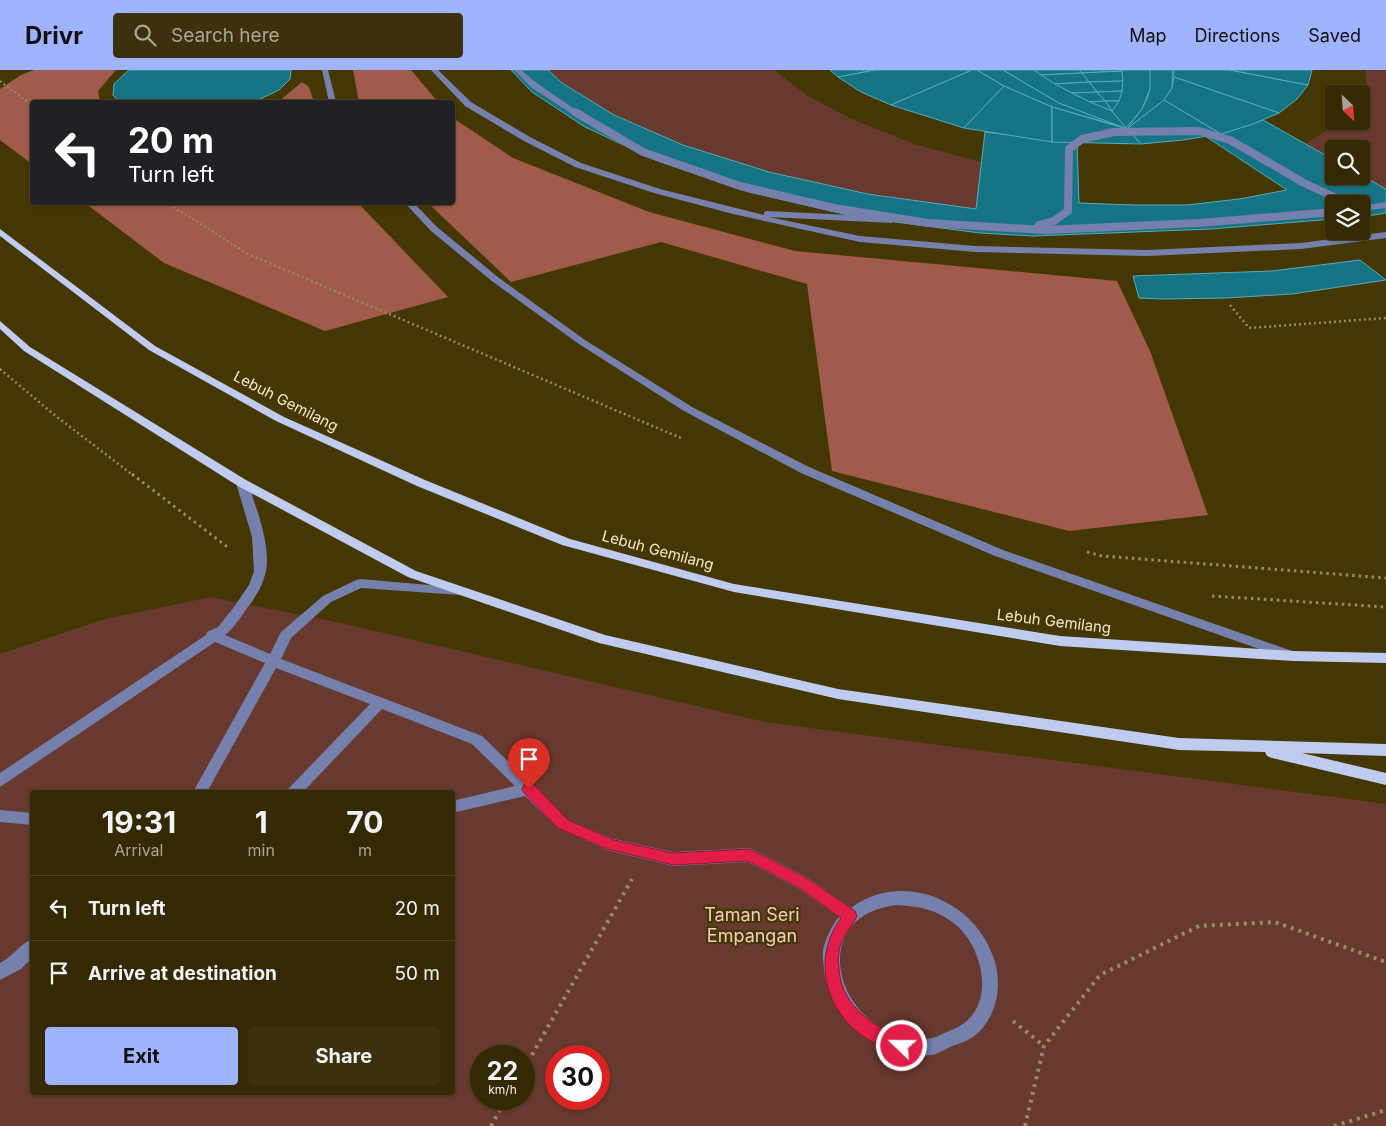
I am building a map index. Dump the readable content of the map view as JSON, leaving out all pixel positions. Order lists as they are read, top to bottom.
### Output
{
  "streets": {
    "main road": ["Lebuh Gemilang"]
  },
  "parks": ["Taman Seri Empangan"],
  "north": "bottom right",
  "page": {
    "header": "Drivr",
    "search": "Search here",
    "nav": ["Map", "Directions", "Saved"],
    "turn": ["20 m", "Turn left"],
    "eta": [
      "19:31",
      "Arrival",
      "1",
      "min",
      "70",
      "m"
    ],
    "list": [
      {
        "name": "Turn left",
        "value": "20 m"
      },
      {
        "name": "Arrive at destination",
        "value": "50 m"
      }
    ],
    "buttons": ["Exit", "Share"],
    "speed": "22 km/h",
    "limit": "30"
  }
}
